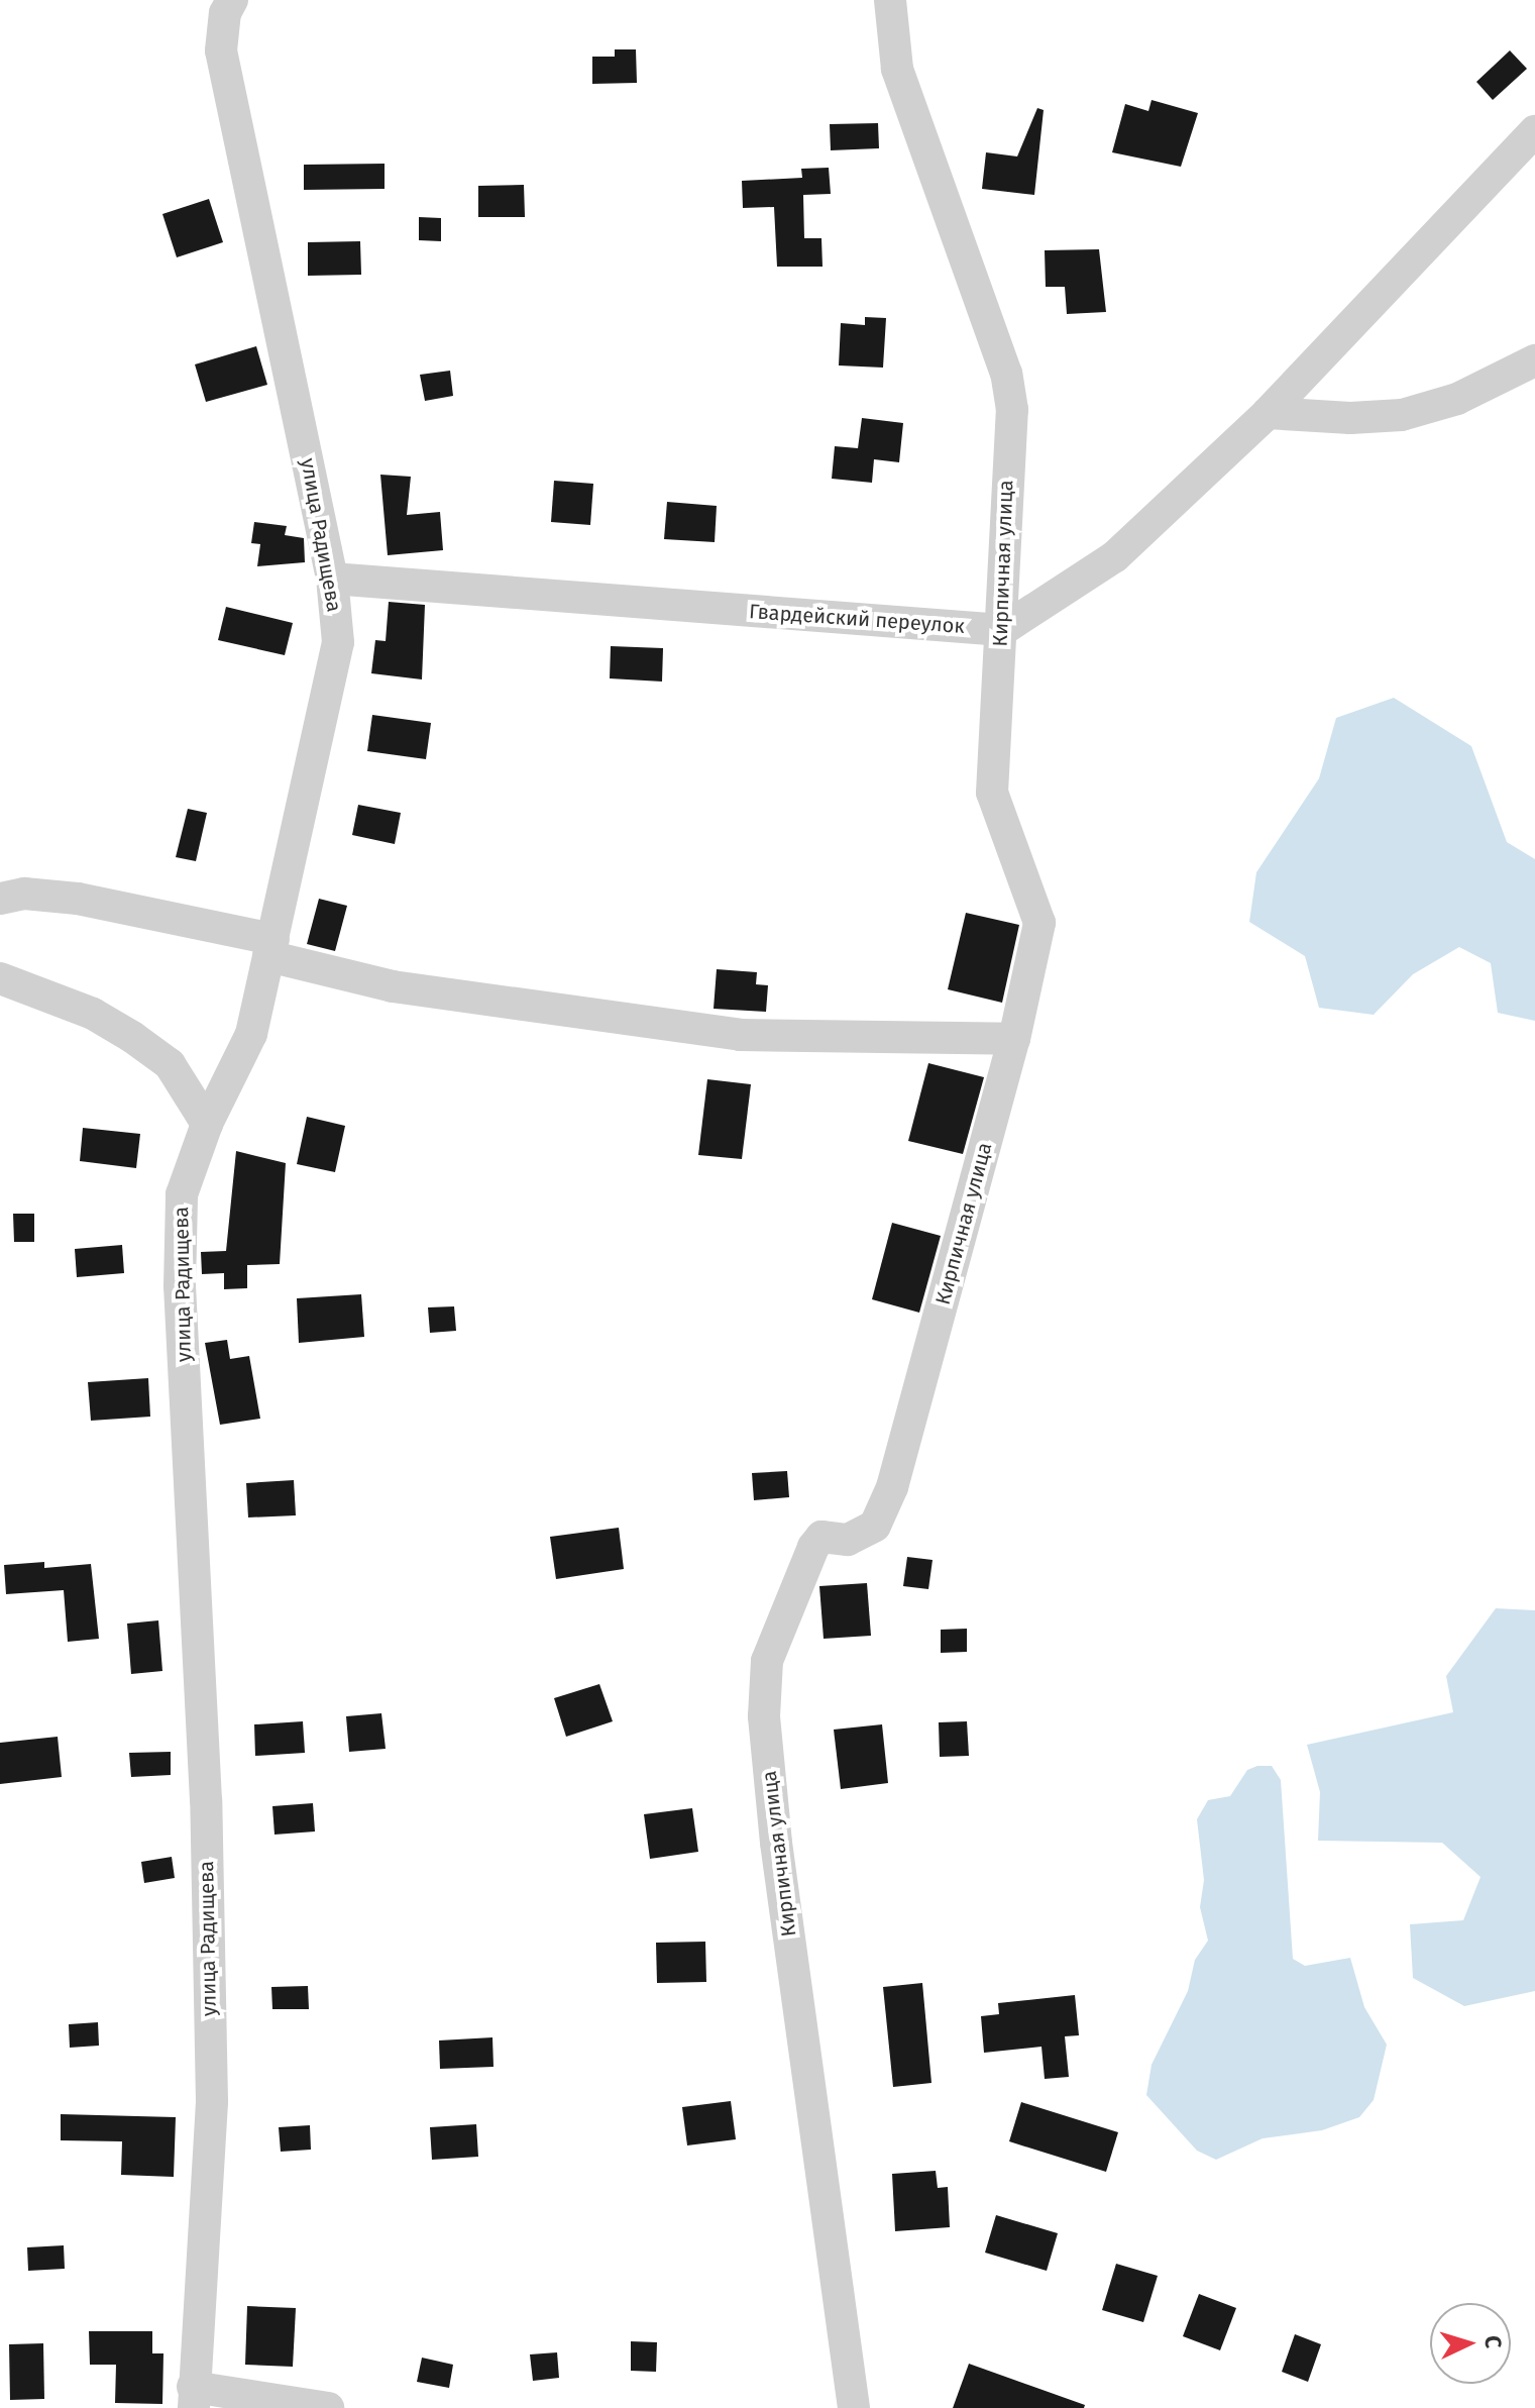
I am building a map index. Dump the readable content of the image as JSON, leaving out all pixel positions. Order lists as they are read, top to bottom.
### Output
{
  "streets": {
    "street": ["улица Радищева", "Кирпичная улица", "Гвардейский переулок"]
  },
  "crossings": [
    ["улица Радищева", "Гвардейский переулок"],
    ["Кирпичная улица", "Гвардейский переулок"]
  ],
  "north": "right"
}
